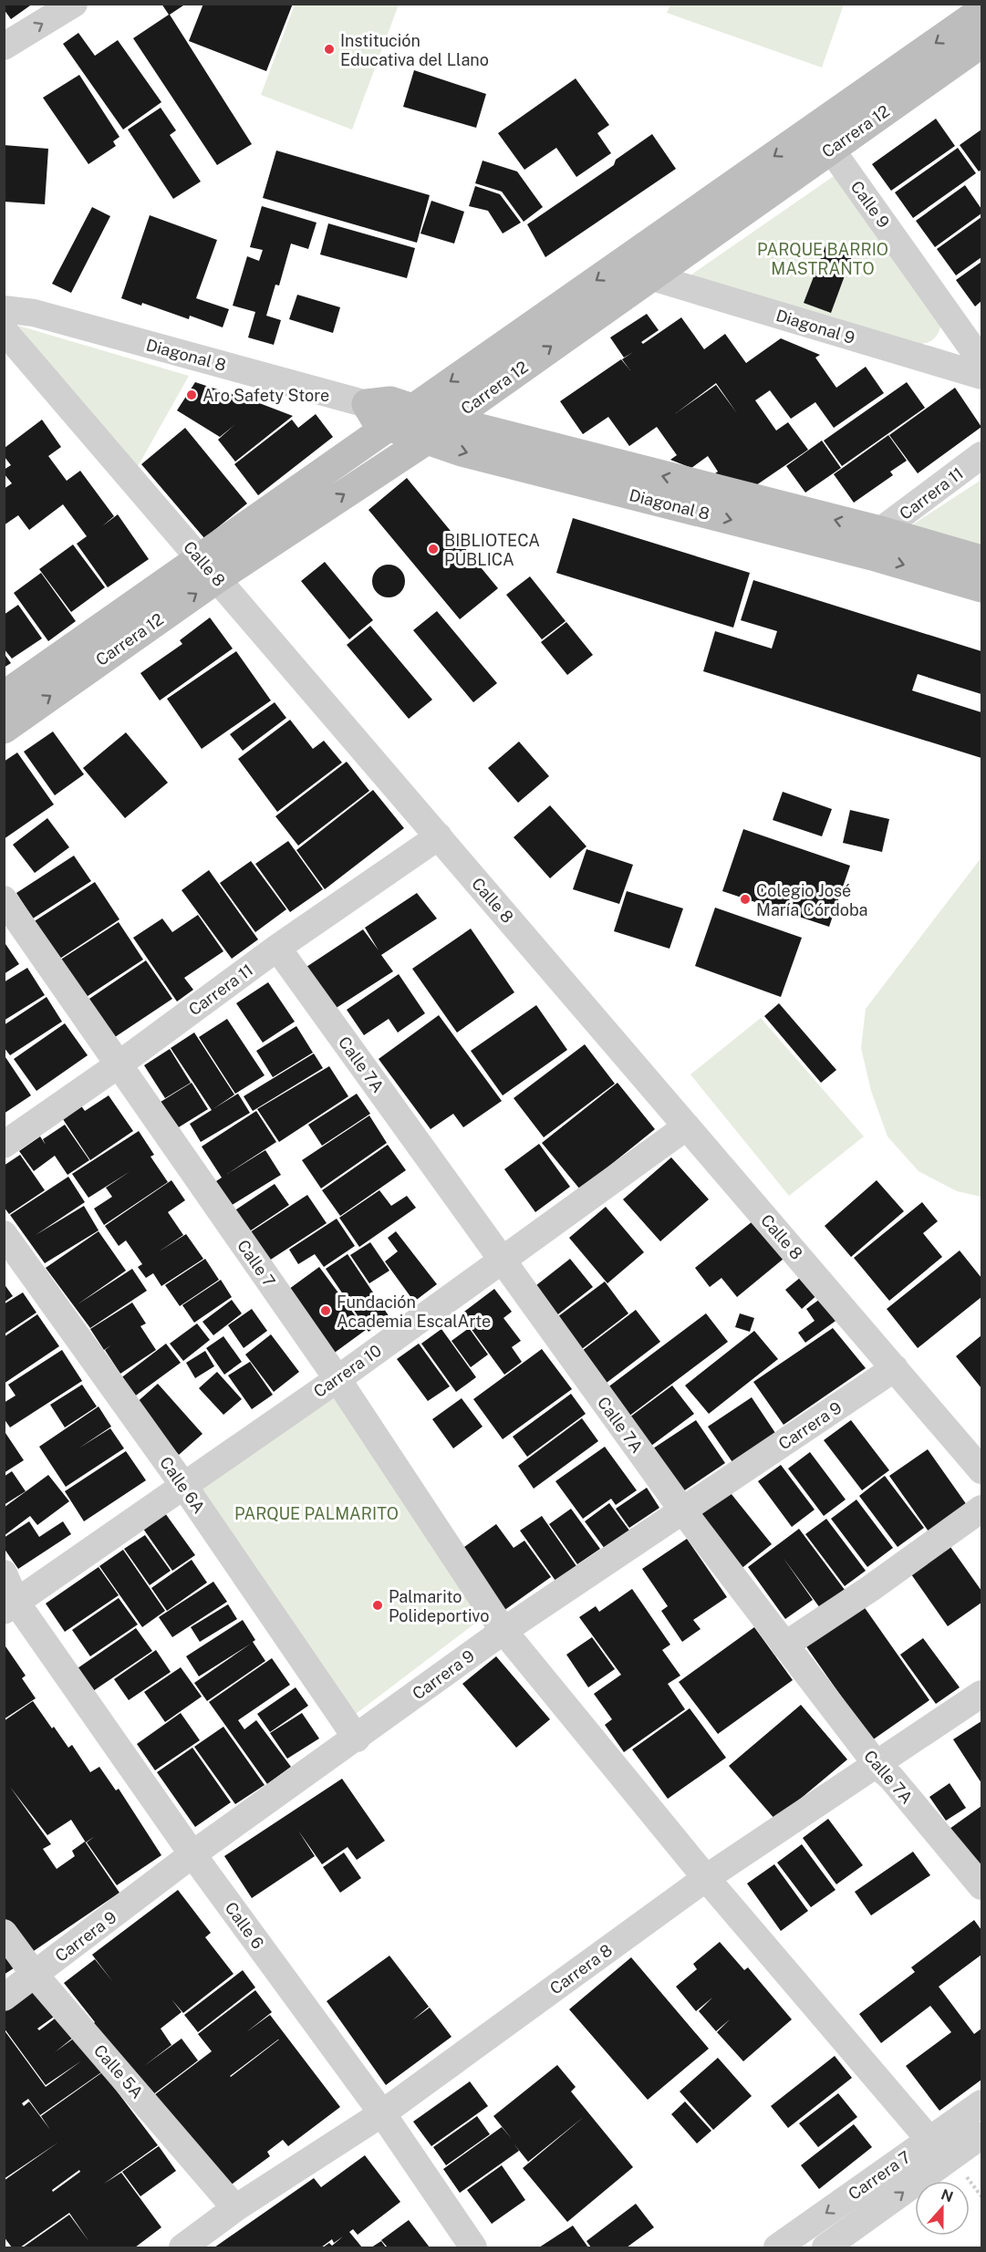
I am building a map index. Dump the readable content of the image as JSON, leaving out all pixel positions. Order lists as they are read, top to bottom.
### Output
{
  "streets": {
    "street": [
      "Carrera 12",
      "Calle 9",
      "Diagonal 9",
      "Diagonal 8",
      "Carrera 11",
      "Calle 8",
      "Calle 7A",
      "Calle 7",
      "Carrera 10",
      "Carrera 9",
      "Calle 6A",
      "Calle 6",
      "Carrera 8",
      "Calle 5A",
      "Carrera 7"
    ]
  },
  "crossings": [
    ["Carrera 12", "Calle 9"],
    ["Carrera 12", "Diagonal 9"],
    ["Carrera 12", "Diagonal 8"],
    ["Carrera 12", "Calle 8"],
    ["Diagonal 8", "Carrera 11"],
    ["Carrera 11", "Calle 8"],
    ["Carrera 11", "Calle 7A"],
    ["Carrera 11", "Calle 7"],
    ["Calle 8", "Carrera 10"],
    ["Calle 8", "Carrera 9"],
    ["Calle 7A", "Carrera 10"],
    ["Calle 7A", "Carrera 9"],
    ["Calle 7A", "Carrera 8"],
    ["Calle 7", "Carrera 10"],
    ["Calle 7", "Carrera 9"],
    ["Calle 7", "Carrera 8"],
    ["Calle 7", "Carrera 7"],
    ["Carrera 10", "Calle 6A"],
    ["Carrera 10", "Calle 6"],
    ["Carrera 9", "Calle 6A"],
    ["Carrera 9", "Calle 6"],
    ["Carrera 9", "Calle 5A"],
    ["Calle 6", "Carrera 8"],
    ["Carrera 8", "Calle 5A"]
  ],
  "parks": ["PARQUE BARRIO MASTRANTO", "PARQUE PALMARITO"],
  "places": [
    "Institución Educativa del Llano",
    "Aro Safety Store",
    "BIBLIOTECA PUBLICA",
    "Colegio José María Córdoba",
    "Fundación Academia EscalArte",
    "Palmarito Polideportivo"
  ],
  "north": "top"
}
